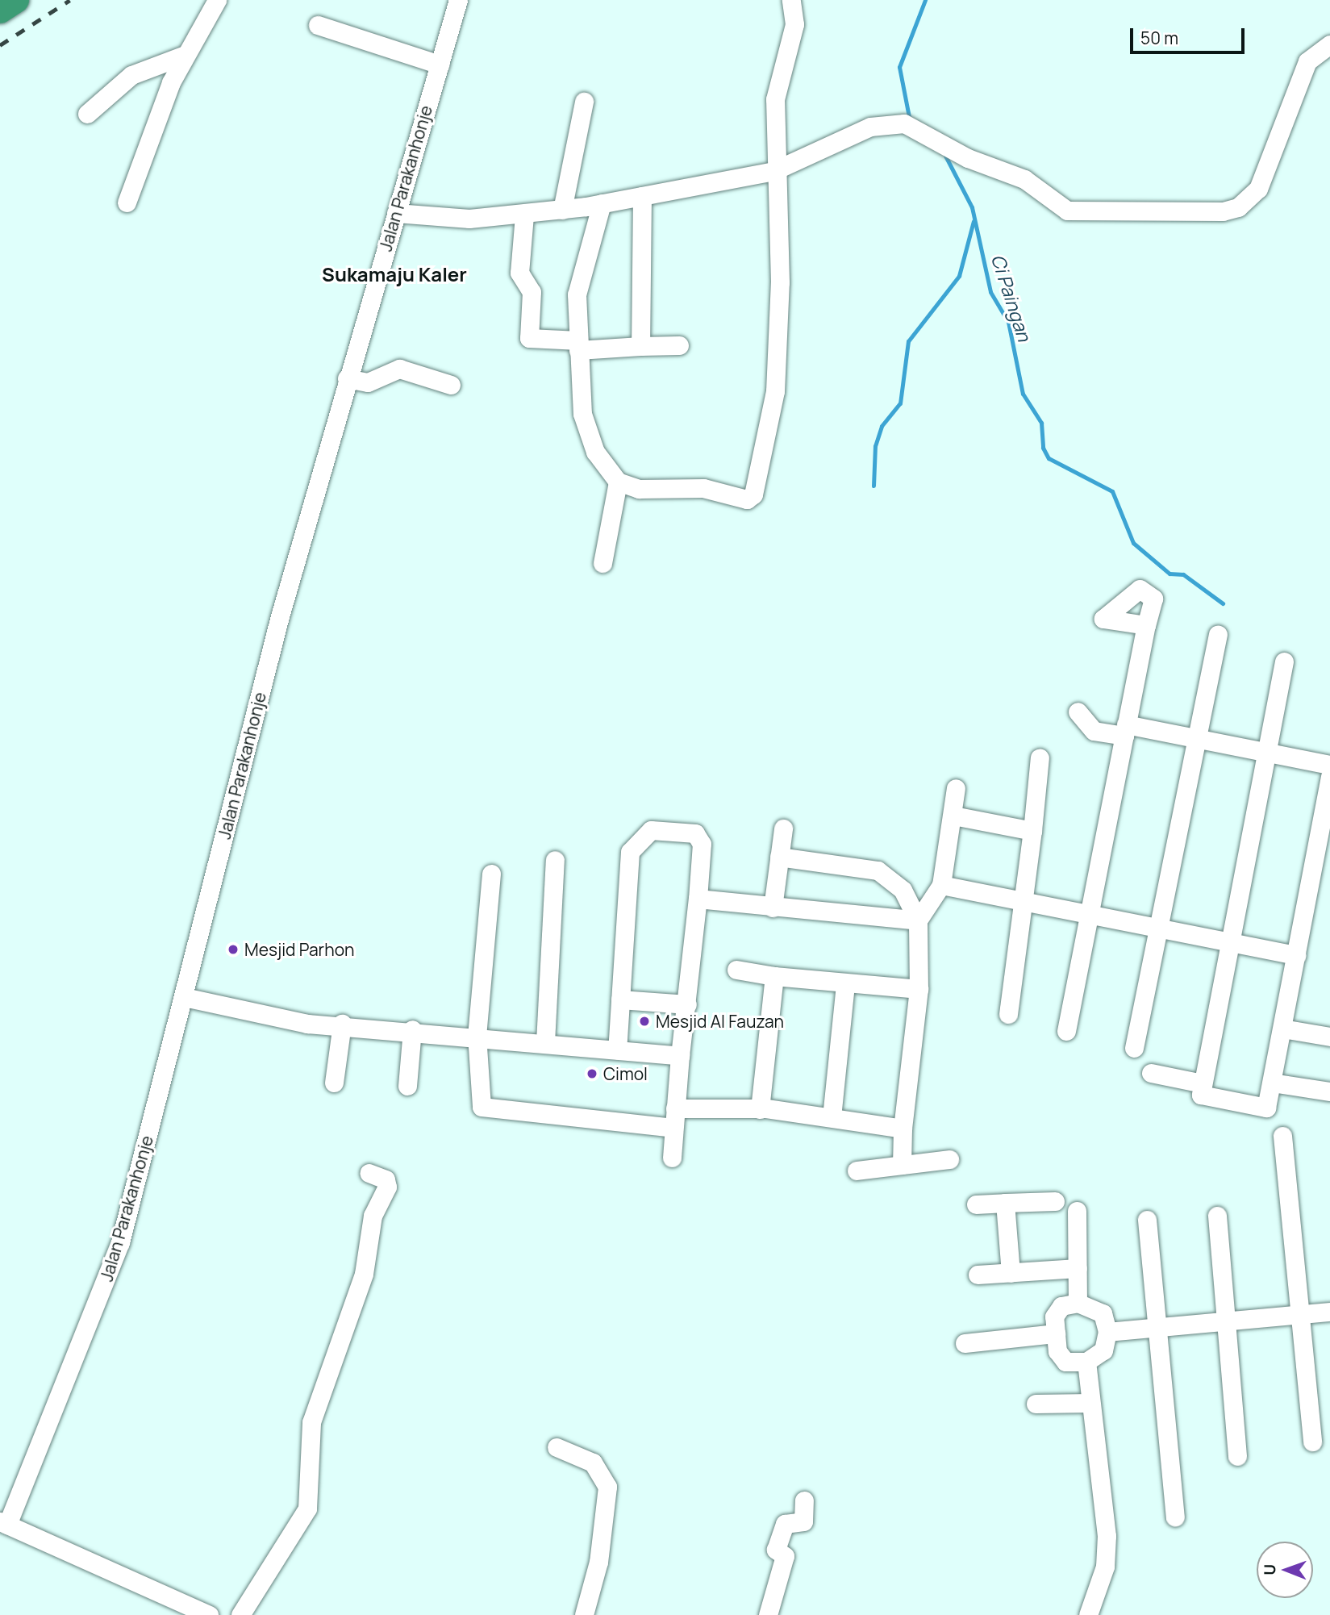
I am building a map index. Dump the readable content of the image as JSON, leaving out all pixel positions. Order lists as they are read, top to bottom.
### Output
{
  "streets": {
    "street": ["Jalan Parakanhonje"]
  },
  "districts": ["Sukamaju Kaler"],
  "water": ["Ci Paingan"],
  "places": ["Mesjid Parhon", "Mesjid Al Fauzan", "Cimol"],
  "scale_bar": "50 m",
  "north": "left"
}
